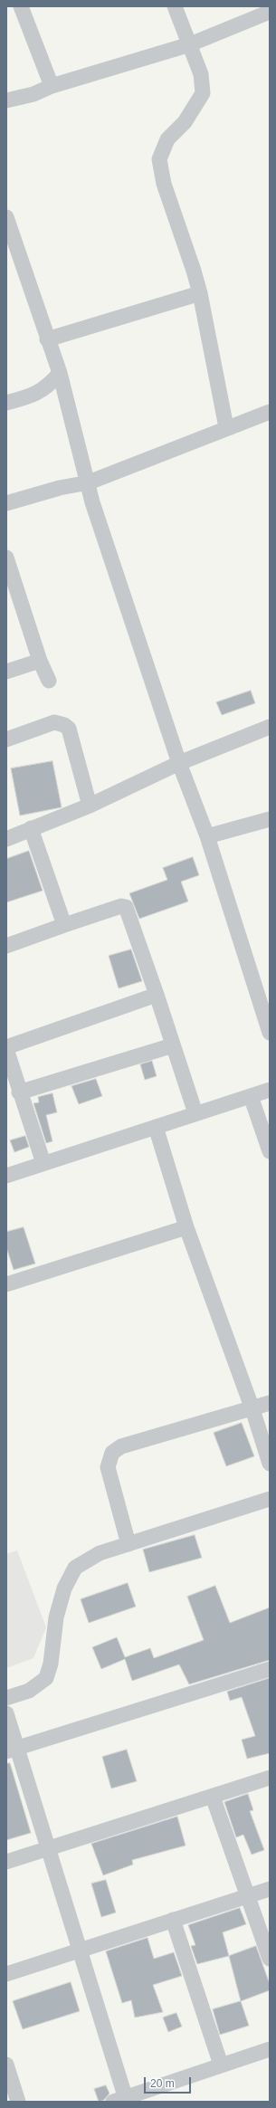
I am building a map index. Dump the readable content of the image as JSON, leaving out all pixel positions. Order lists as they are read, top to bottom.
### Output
{
  "scale_bar": "20 m"
}
